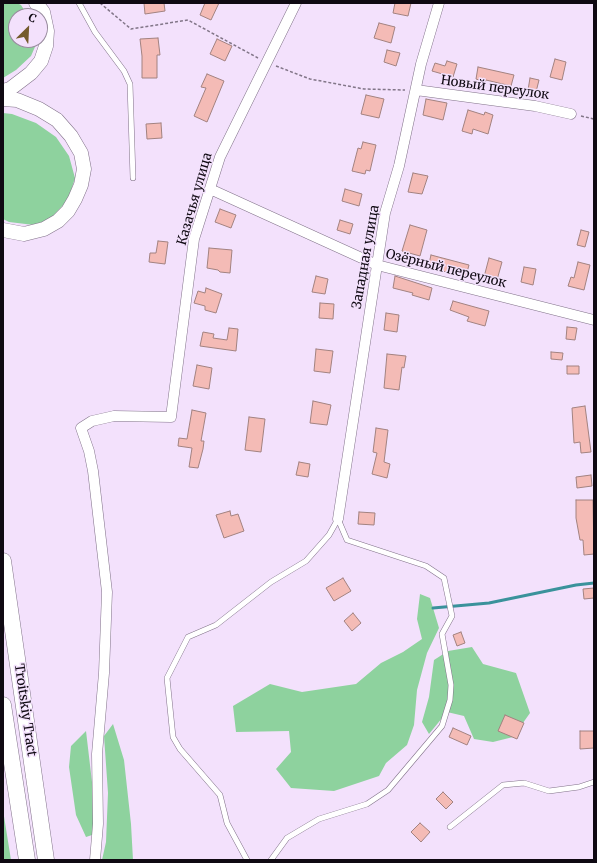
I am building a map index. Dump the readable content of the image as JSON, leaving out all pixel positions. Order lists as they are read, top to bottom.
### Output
{
  "streets": {
    "main road": ["Troitskiy Tract"],
    "street": [
      "Новый переулок",
      "Казачья улица",
      "Западная улица",
      "Озёрный переулок"
    ]
  },
  "crossings": [
    ["Новый переулок", "Западная улица"],
    ["Казачья улица", "Озёрный переулок"],
    ["Западная улица", "Озёрный переулок"]
  ],
  "north": "top right"
}
